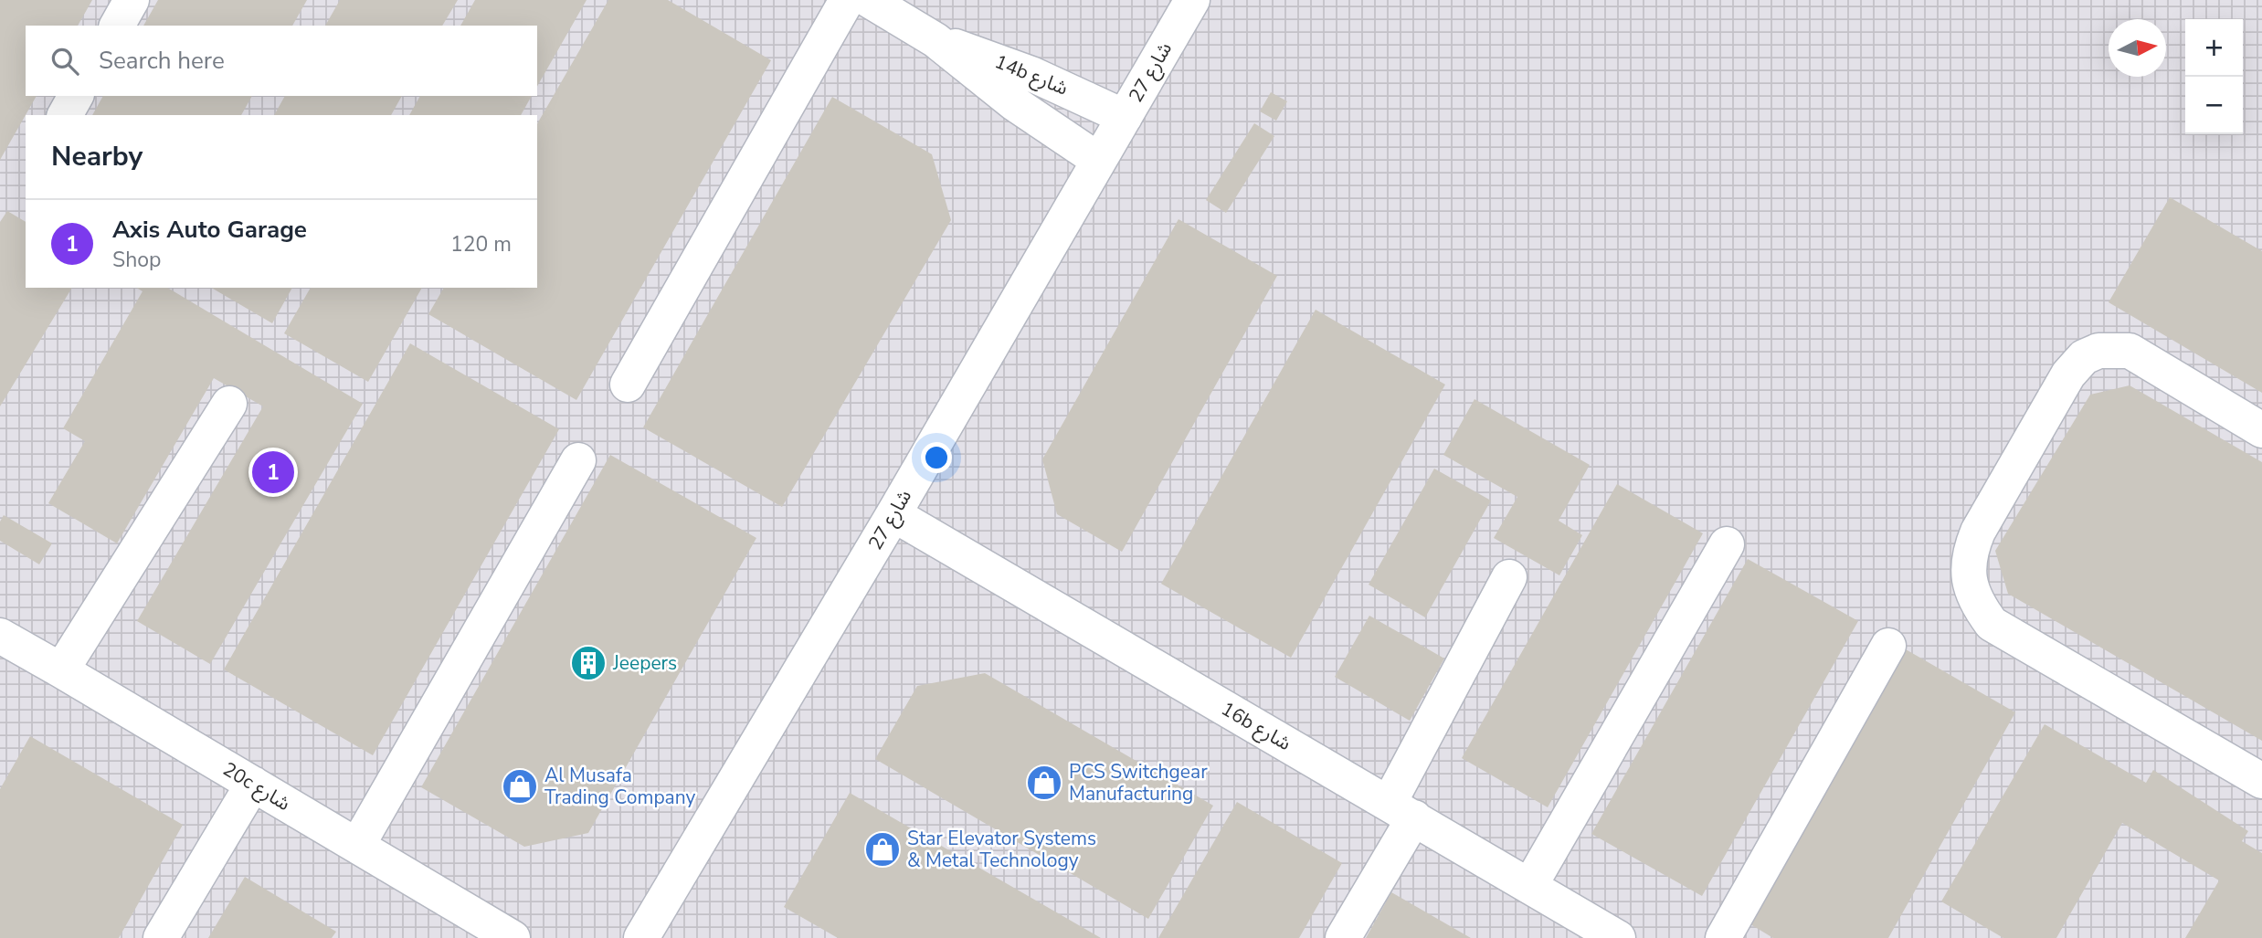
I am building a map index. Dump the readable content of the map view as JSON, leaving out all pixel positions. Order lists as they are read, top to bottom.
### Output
{
  "streets": {
    "street": [
      "شارع 27",
      "14b شارع",
      "16b شارع",
      "20c شارع"
    ]
  },
  "crossings": [
    ["شارع 27", "14b شارع"],
    ["شارع 27", "16b شارع"]
  ],
  "places": {
    "building": ["Jeepers"],
    "shop": ["PCS Switchgear Manufacturing", "Al Musafa Trading Company", "Star Elevator Systems & Metal Technology"]
  },
  "north": "right",
  "page": {
    "map_buttons": ["+", "−"],
    "search": "Search here",
    "heading": "Nearby",
    "list": [
      {
        "mark": "1",
        "name": "Axis Auto Garage",
        "note": "Shop",
        "value": "120 m"
      }
    ],
    "pins": "1"
  }
}
